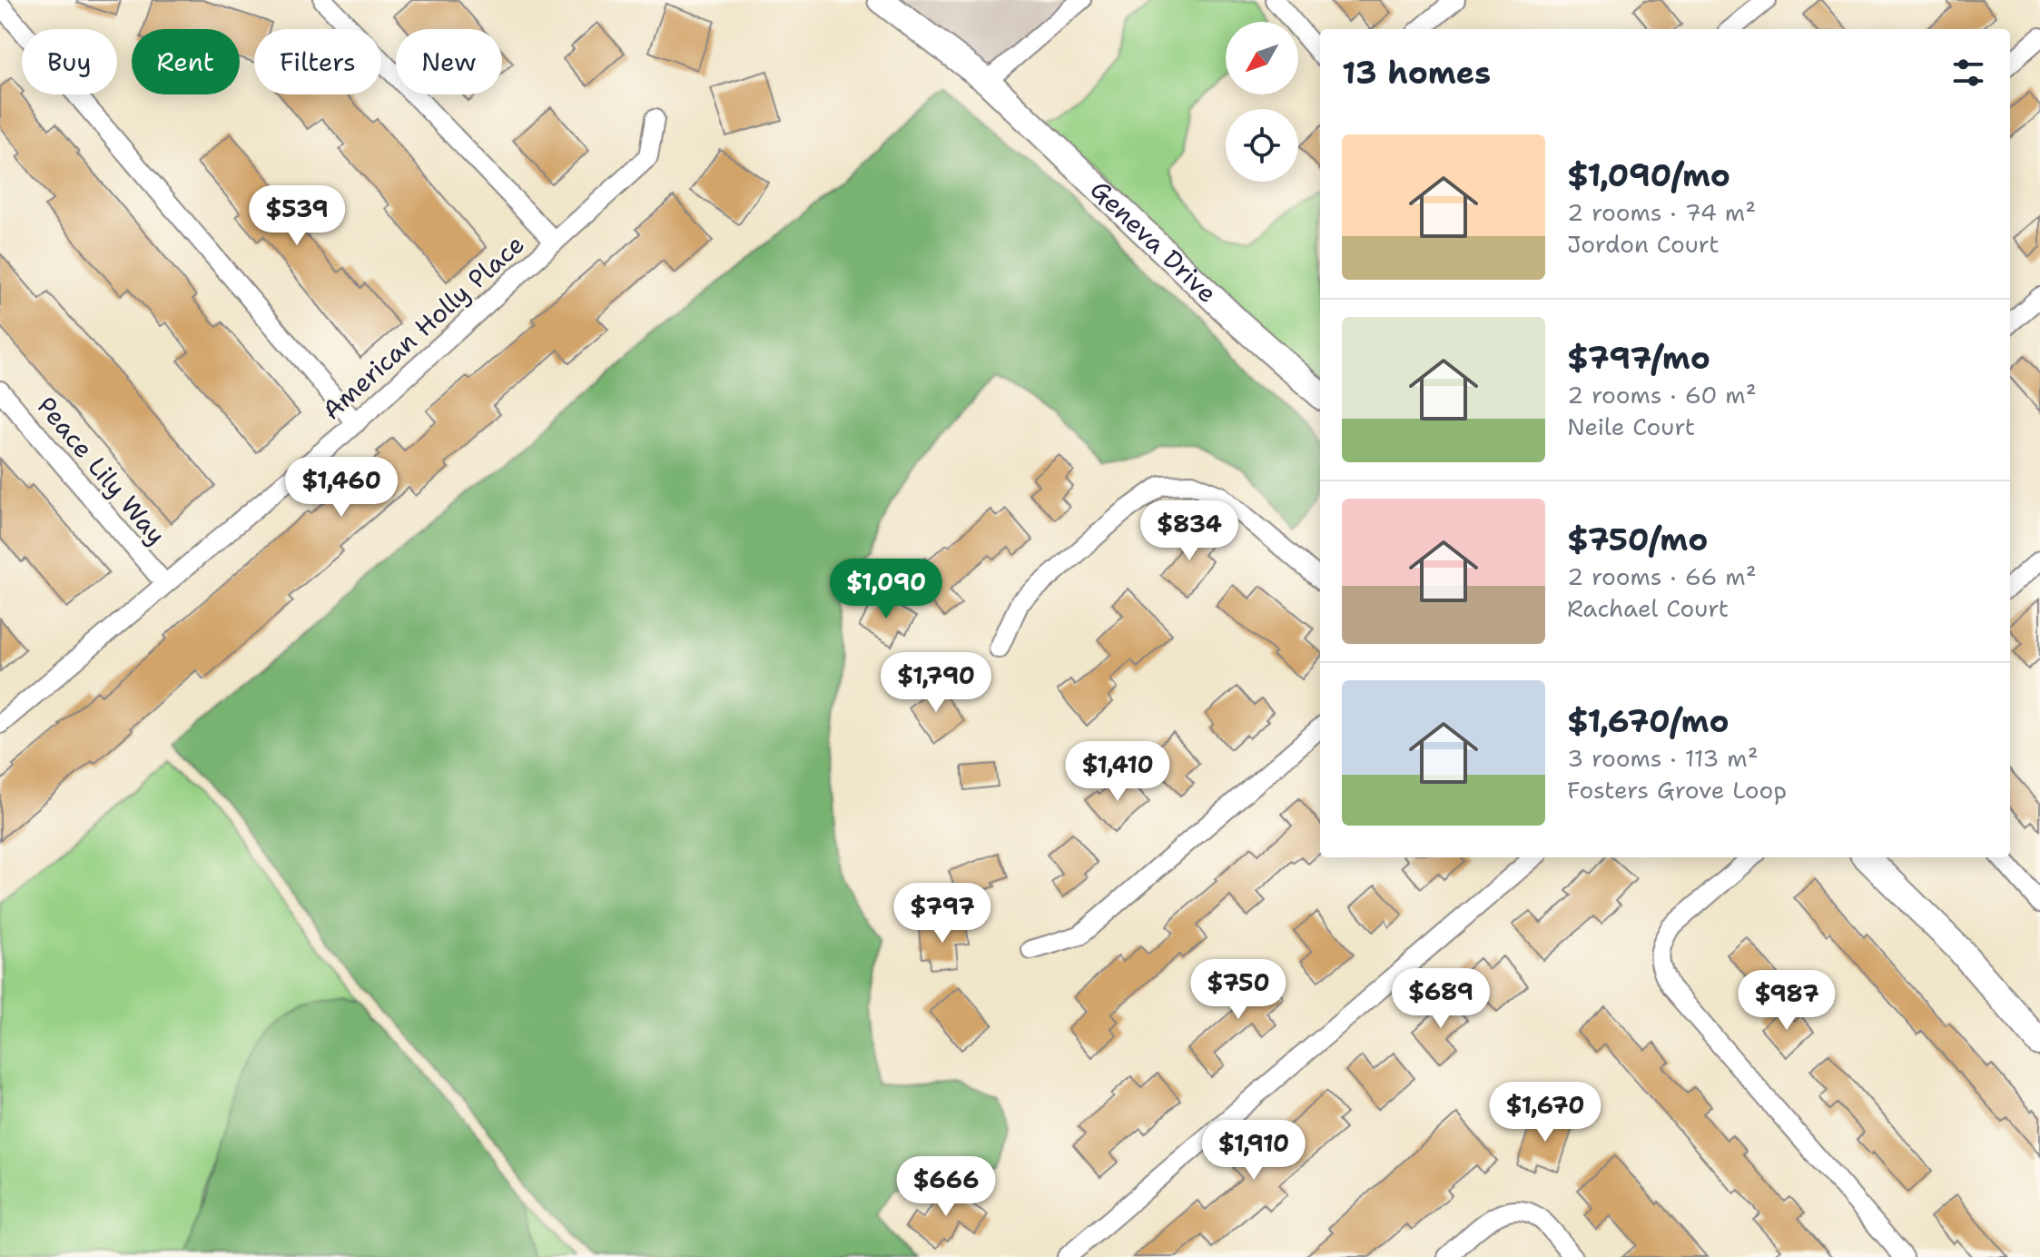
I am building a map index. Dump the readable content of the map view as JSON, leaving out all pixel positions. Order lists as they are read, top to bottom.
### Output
{
  "streets": {
    "main road": ["Geneva Drive"],
    "street": ["American Holly Place", "Peace Lily Way"]
  },
  "crossings": [
    ["American Holly Place", "Peace Lily Way"]
  ],
  "north": "bottom left",
  "page": {
    "chip": [
      "Buy",
      "Rent",
      "Filters",
      "New"
    ],
    "heading": "13 homes",
    "list": [
      {
        "name": "$1,090/mo",
        "note": "2 rooms · 74 m² · Jordon Court"
      },
      {
        "name": "$797/mo",
        "note": "2 rooms · 60 m² · Neile Court"
      },
      {
        "name": "$750/mo",
        "note": "2 rooms · 66 m² · Rachael Court"
      },
      {
        "name": "$1,670/mo",
        "note": "3 rooms · 113 m² · Fosters Grove Loop"
      }
    ],
    "price": [
      "$539",
      "$1,460",
      "$834",
      "$1,090",
      "$1,790",
      "$1,410",
      "$797",
      "$750",
      "$689",
      "$987",
      "$1,670",
      "$1,910",
      "$666"
    ]
  }
}
